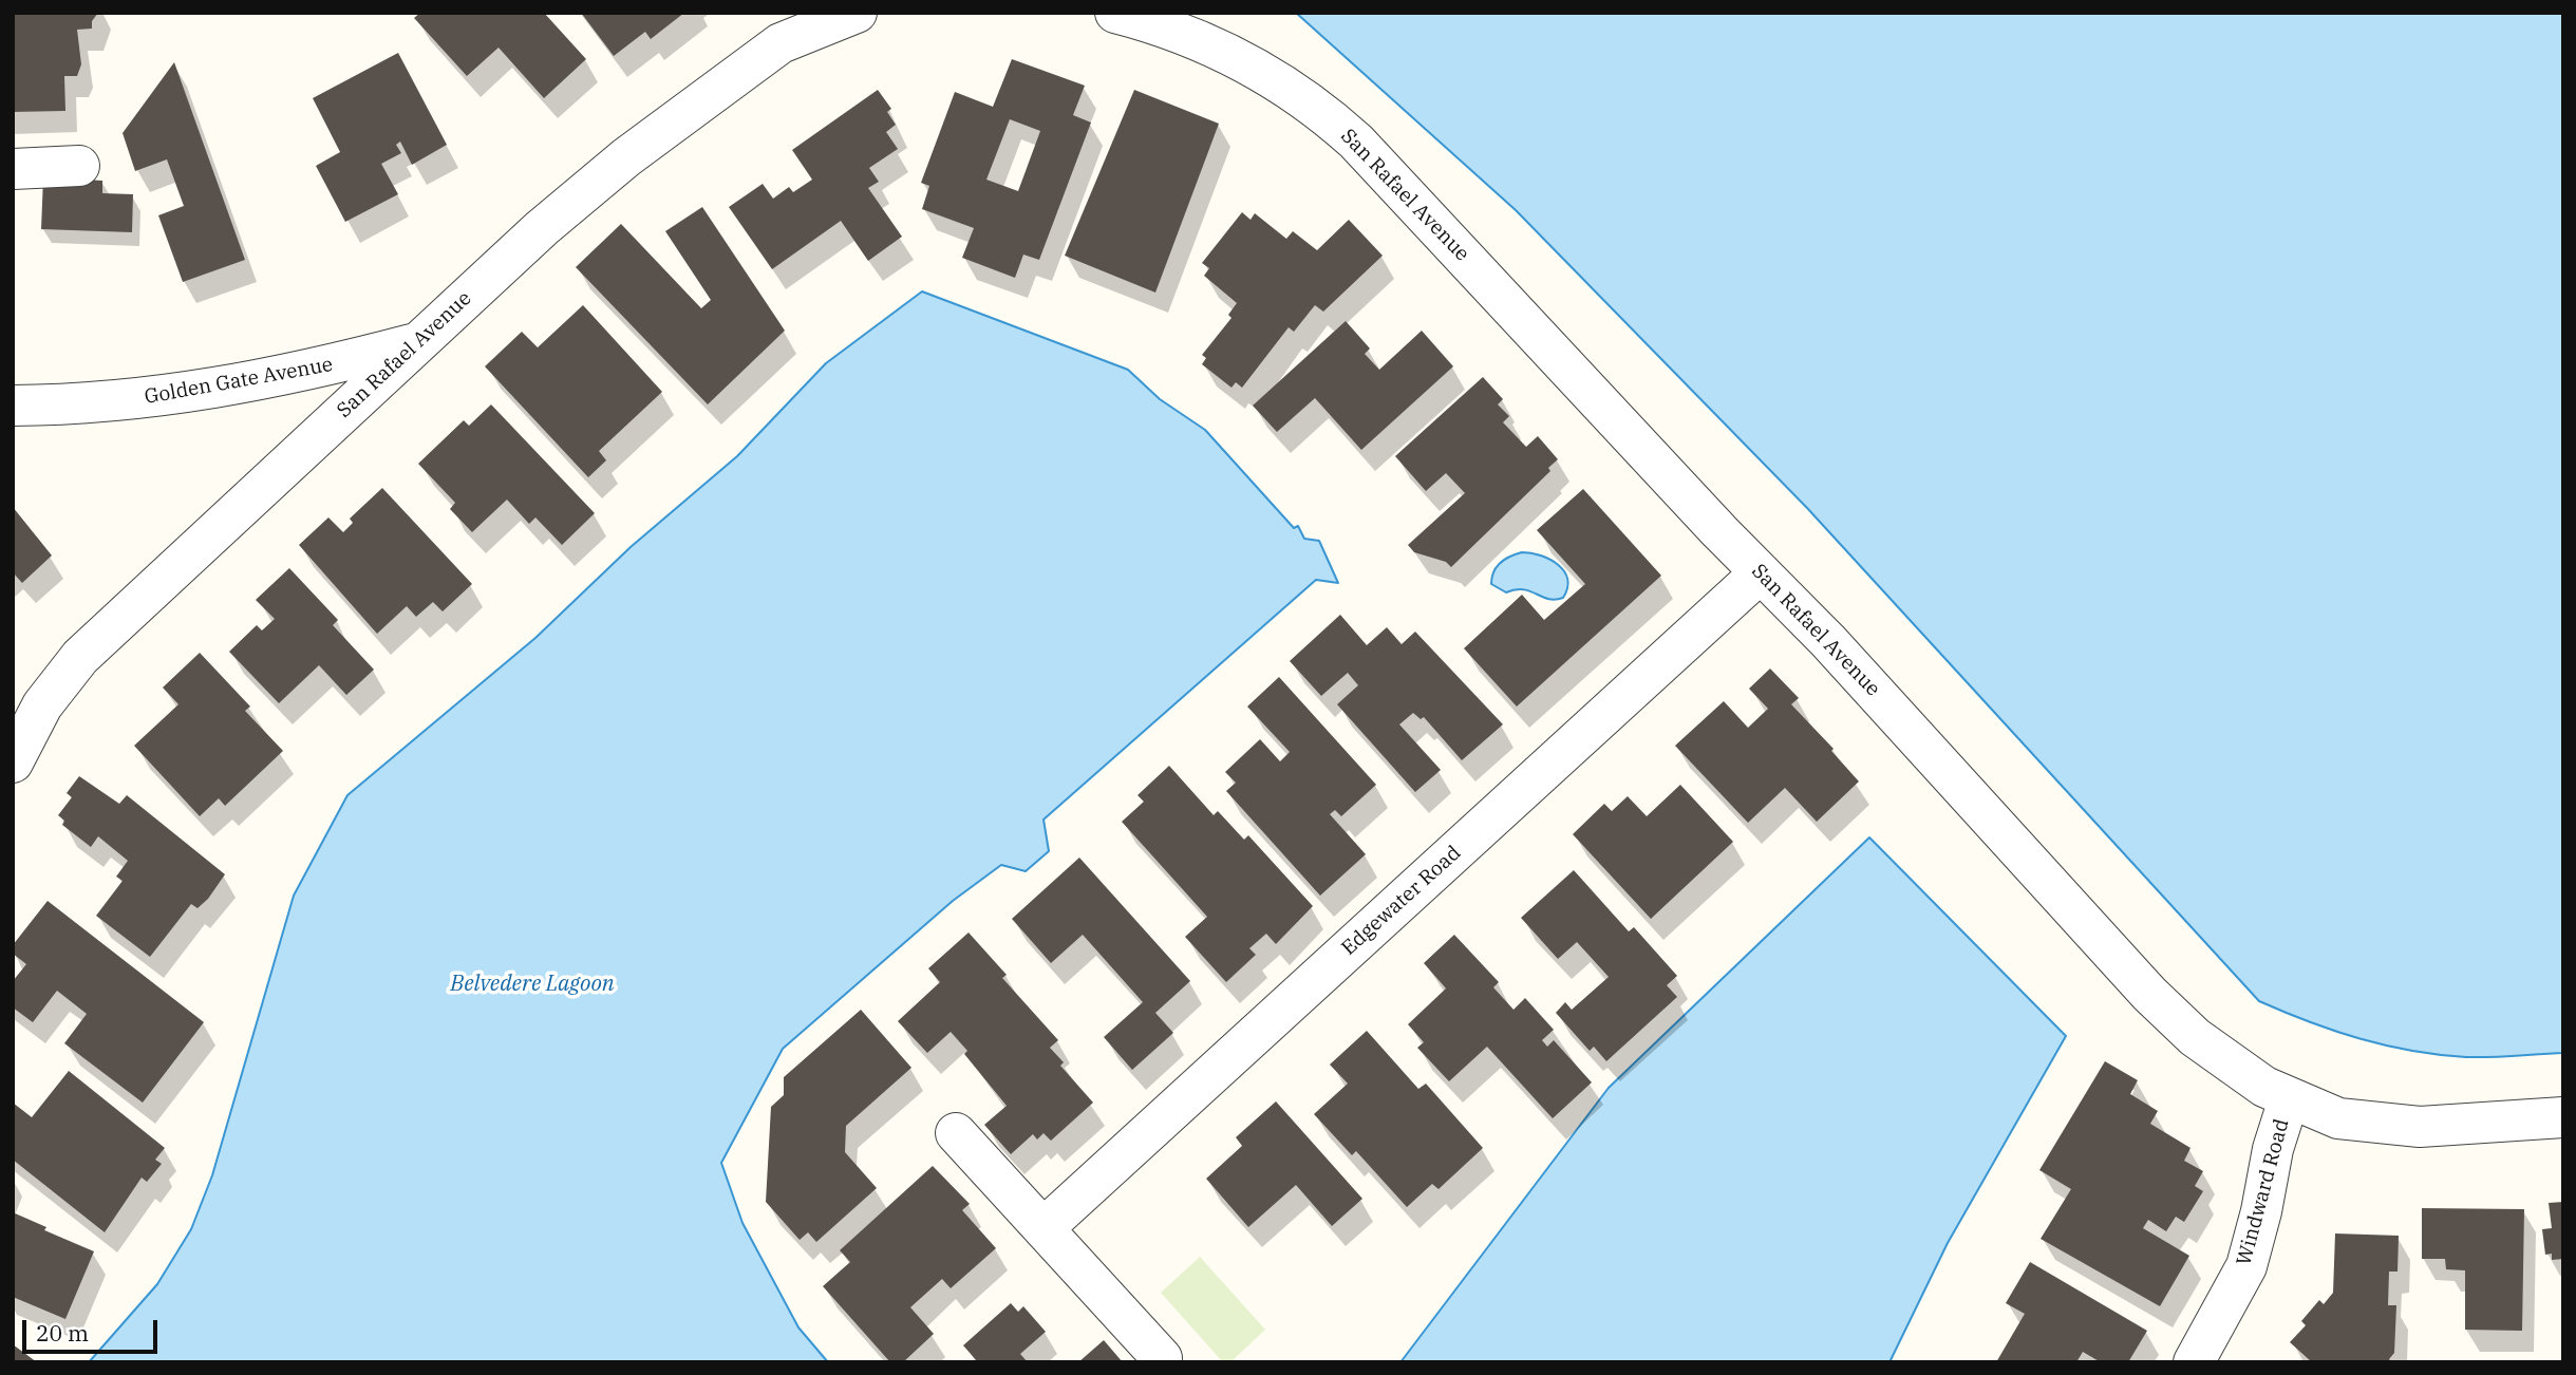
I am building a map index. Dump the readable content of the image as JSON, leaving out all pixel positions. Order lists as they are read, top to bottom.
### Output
{
  "streets": {
    "street": [
      "San Rafael Avenue",
      "Golden Gate Avenue",
      "Edgewater Road",
      "Windward Road"
    ]
  },
  "crossings": [
    ["San Rafael Avenue", "Golden Gate Avenue"],
    ["San Rafael Avenue", "Edgewater Road"],
    ["San Rafael Avenue", "Windward Road"]
  ],
  "water": ["Belvedere Lagoon"],
  "scale_bar": "20 m"
}
